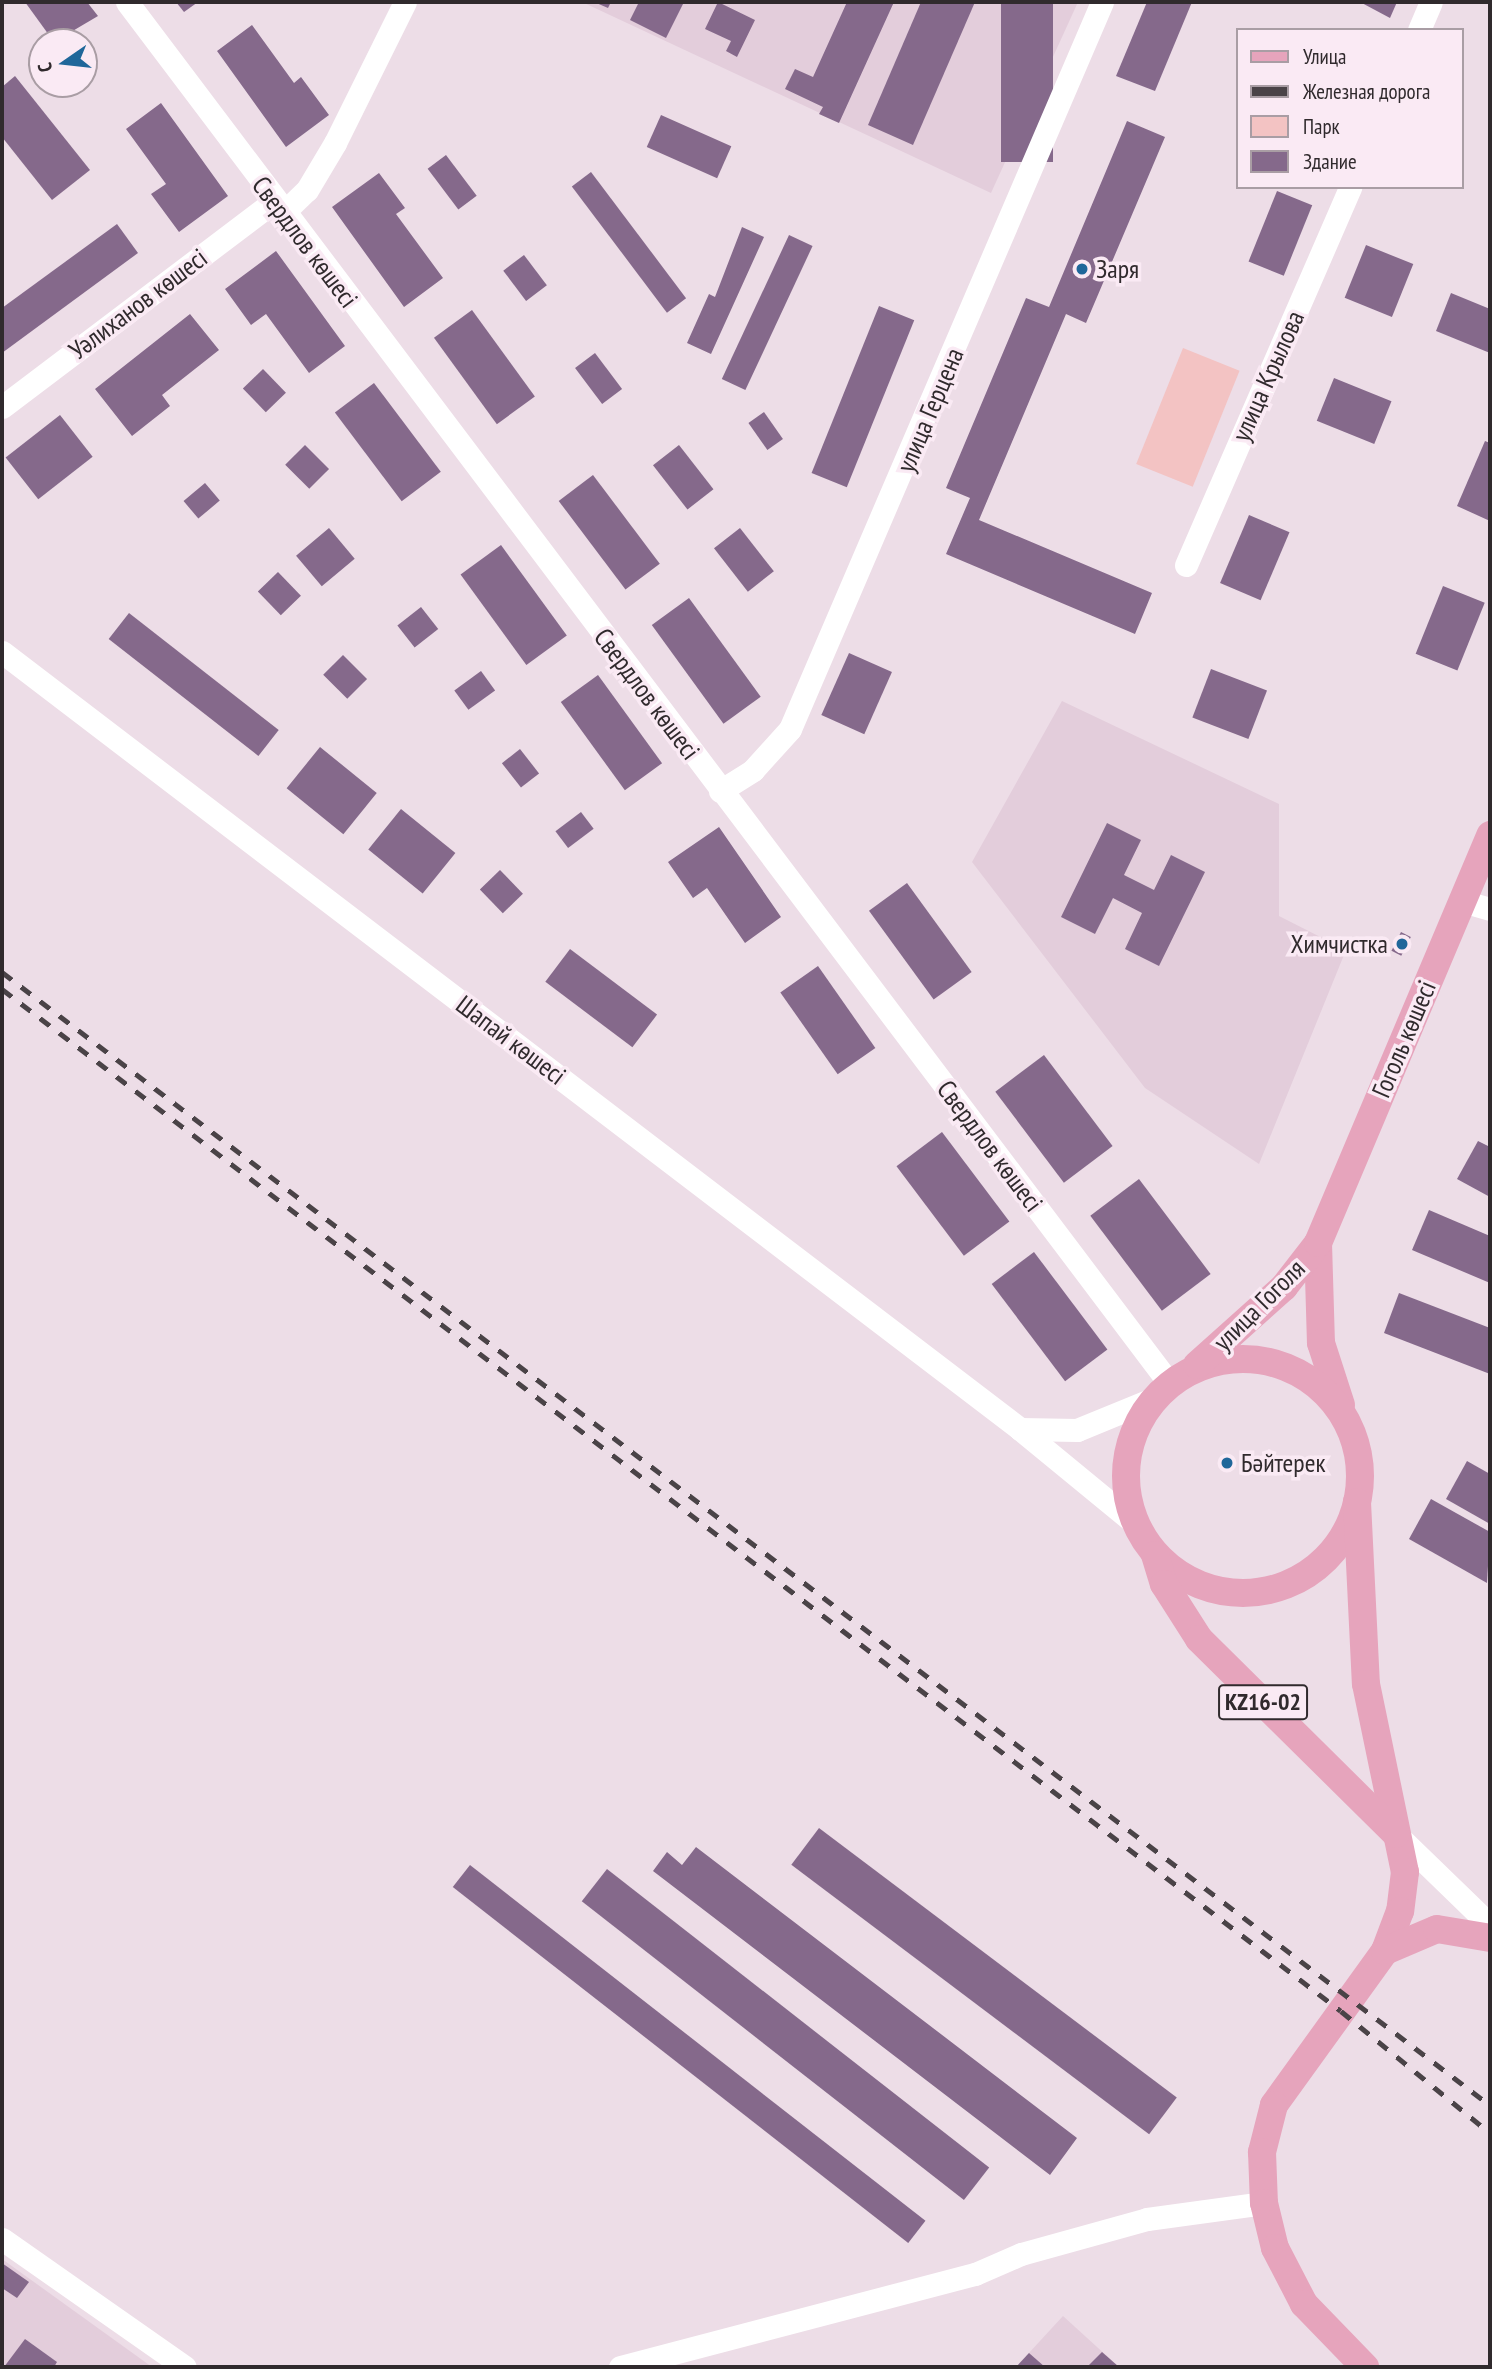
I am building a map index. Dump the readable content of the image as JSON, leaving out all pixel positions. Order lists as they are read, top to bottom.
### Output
{
  "streets": {
    "main road": ["Гоголь көшесі", "улица Гоголя", "KZ16-02"],
    "street": [
      "Свердлов көшесі",
      "Уәлиханов көшесі",
      "улица Крылова",
      "улица Герцена",
      "Шапай көшесі"
    ]
  },
  "crossings": [
    ["Свердлов көшесі", "Уәлиханов көшесі"],
    ["Свердлов көшесі", "улица Герцена"],
    ["Свердлов көшесі", "Шапай көшесі"],
    ["Свердлов көшесі", "улица Гоголя"],
    ["Свердлов көшесі", "KZ16-02"],
    ["Гоголь көшесі", "улица Гоголя"],
    ["Шапай көшесі", "улица Гоголя"],
    ["Шапай көшесі", "KZ16-02"],
    ["улица Гоголя", "KZ16-02"]
  ],
  "places": ["Заря", "Химчистка", "Бәйтерек"],
  "legend": [
    "Улица",
    "Железная дорога",
    "Парк",
    "Здание"
  ],
  "north": "left"
}
